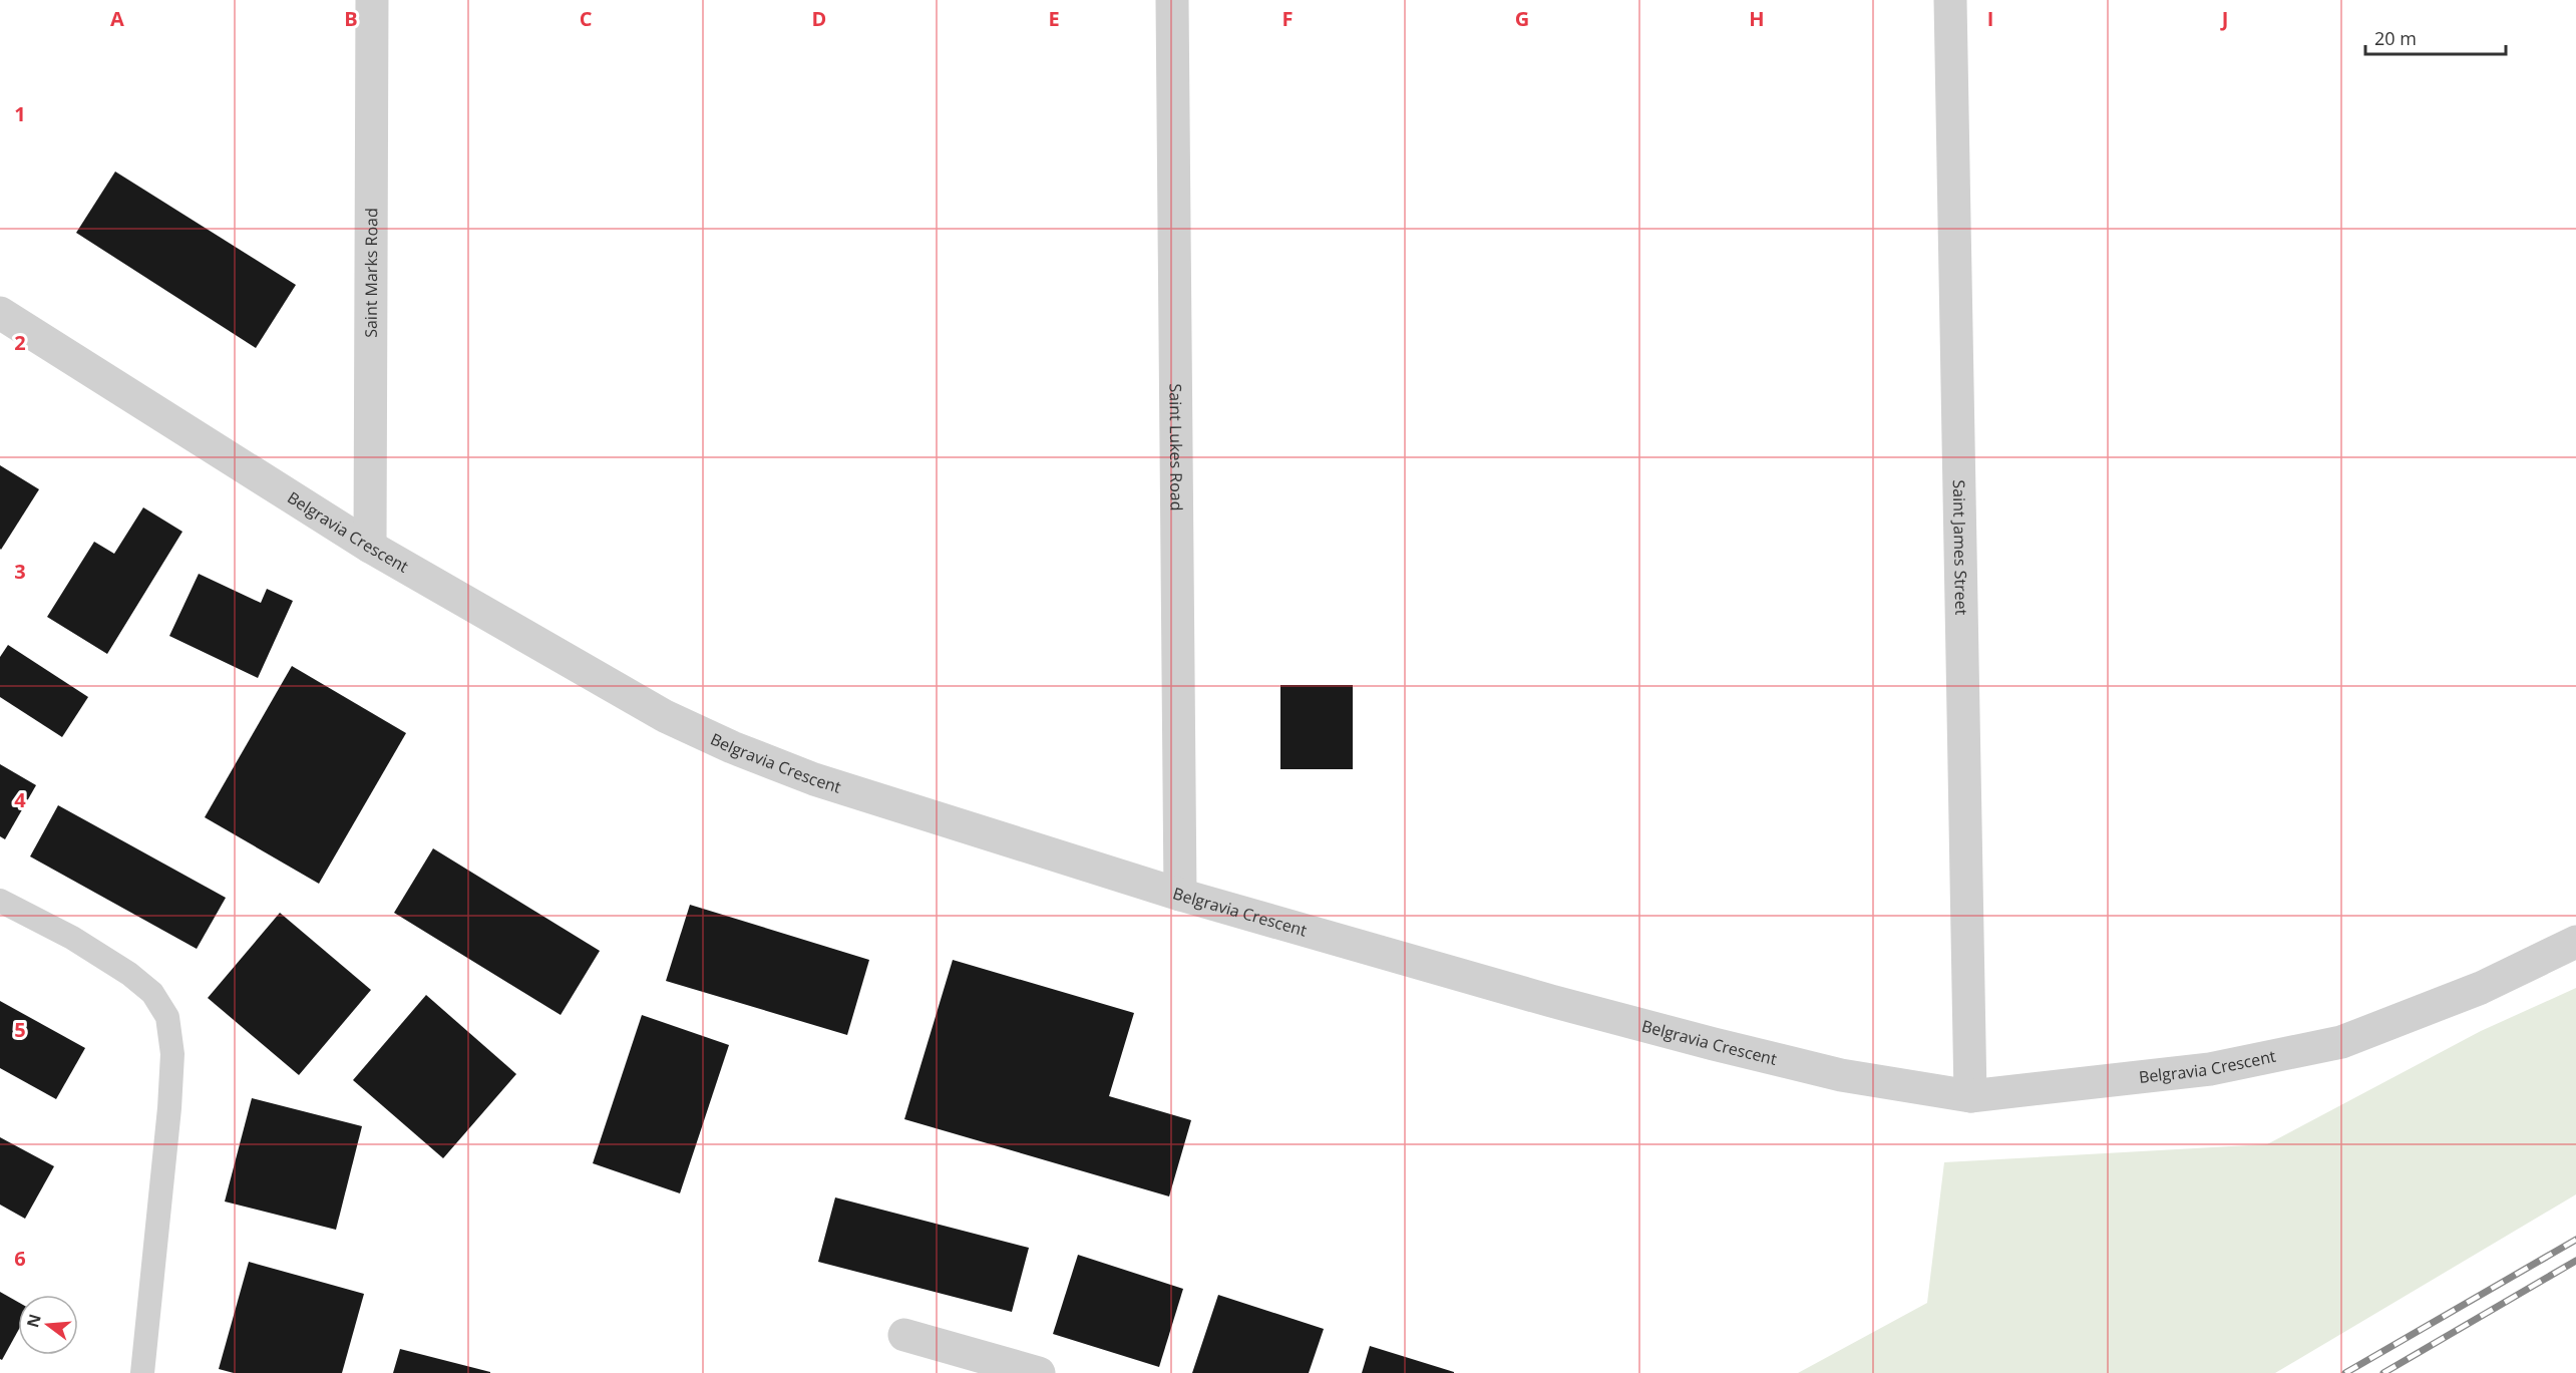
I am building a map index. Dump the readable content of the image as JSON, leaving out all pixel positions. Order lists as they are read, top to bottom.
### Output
{
  "streets": {
    "street": [
      "Saint Marks Road",
      "Saint Lukes Road",
      "Belgravia Crescent",
      "Saint James Street"
    ]
  },
  "crossings": [
    ["Saint Marks Road", "Belgravia Crescent"],
    ["Saint Lukes Road", "Belgravia Crescent"],
    ["Belgravia Crescent", "Saint James Street"]
  ],
  "scale_bar": "20 m",
  "north": "left",
  "grid": {
    "columns": [
      "A",
      "B",
      "C",
      "D",
      "E",
      "F",
      "G",
      "H",
      "I",
      "J"
    ],
    "rows": [
      "1",
      "2",
      "3",
      "4",
      "5",
      "6"
    ]
  }
}
